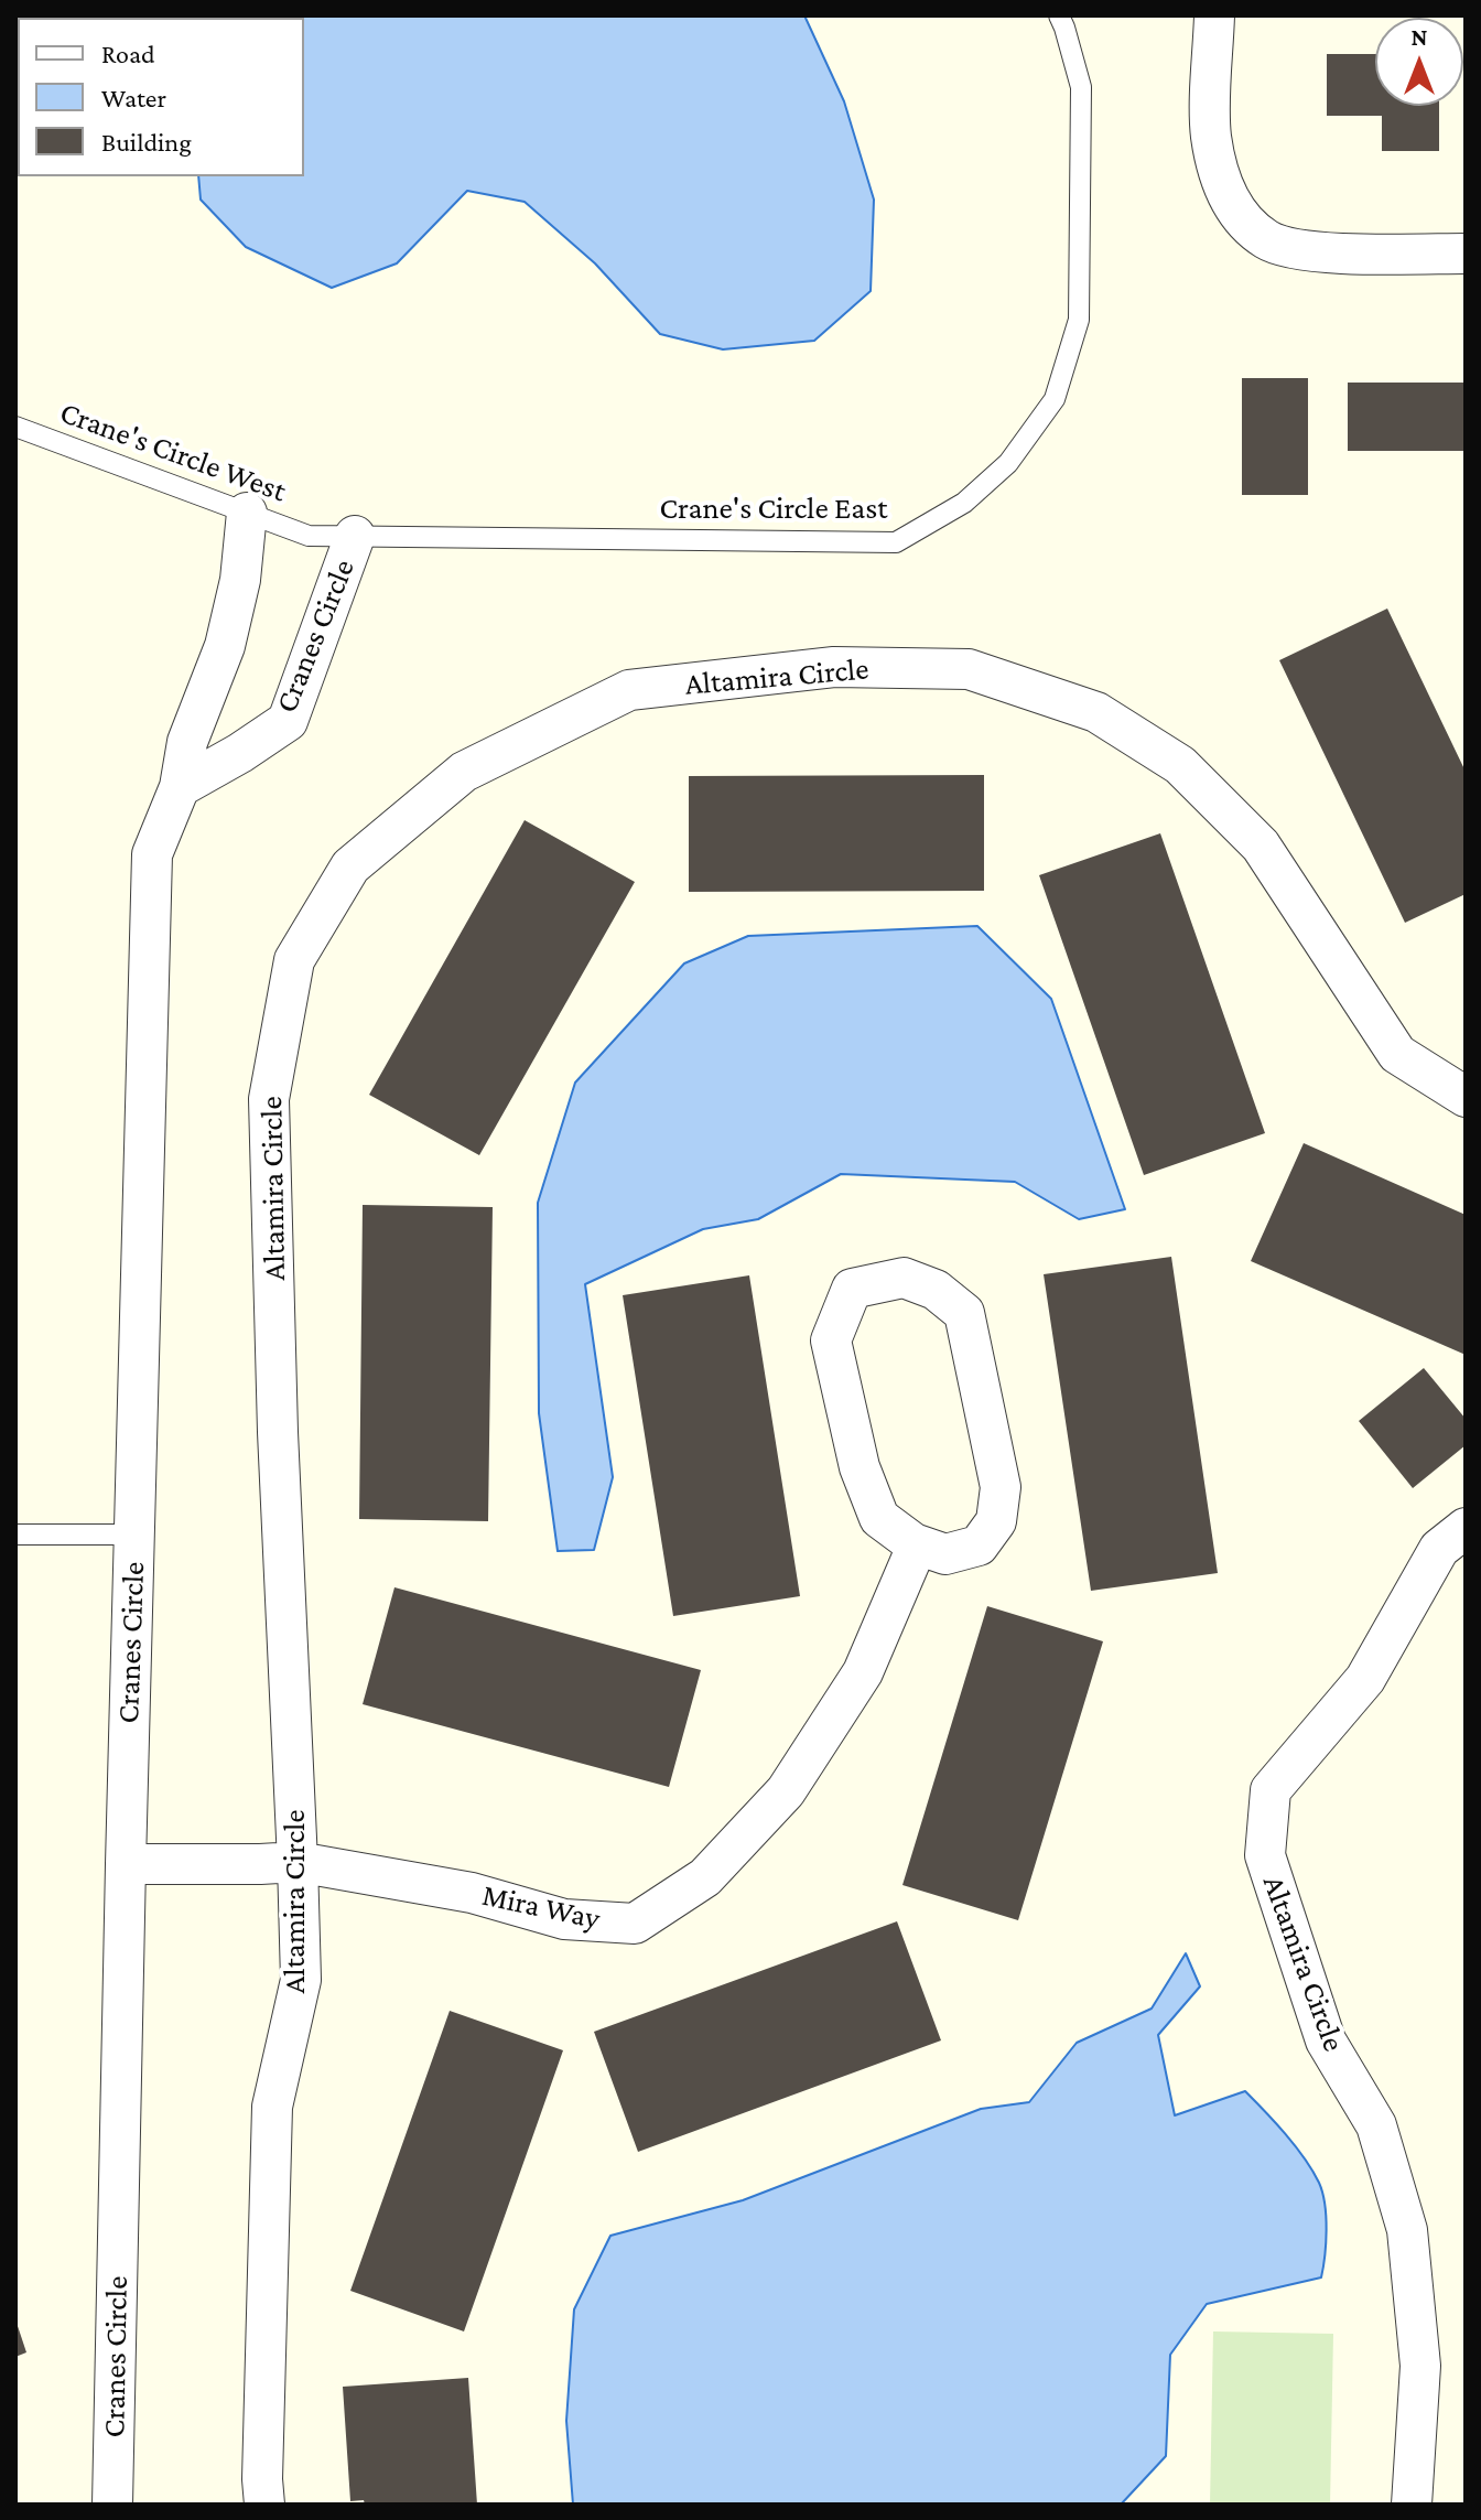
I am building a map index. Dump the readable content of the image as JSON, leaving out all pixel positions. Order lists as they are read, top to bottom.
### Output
{
  "streets": {
    "street": ["Cranes Circle", "Altamira Circle", "Mira Way"],
    "lane": ["Crane's Circle West", "Crane's Circle East"]
  },
  "crossings": [
    ["Crane's Circle West", "Crane's Circle East"],
    ["Crane's Circle West", "Cranes Circle"],
    ["Crane's Circle East", "Cranes Circle"],
    ["Cranes Circle", "Mira Way"],
    ["Altamira Circle", "Mira Way"]
  ],
  "legend": ["Road", "Water", "Building"],
  "north": "top"
}
